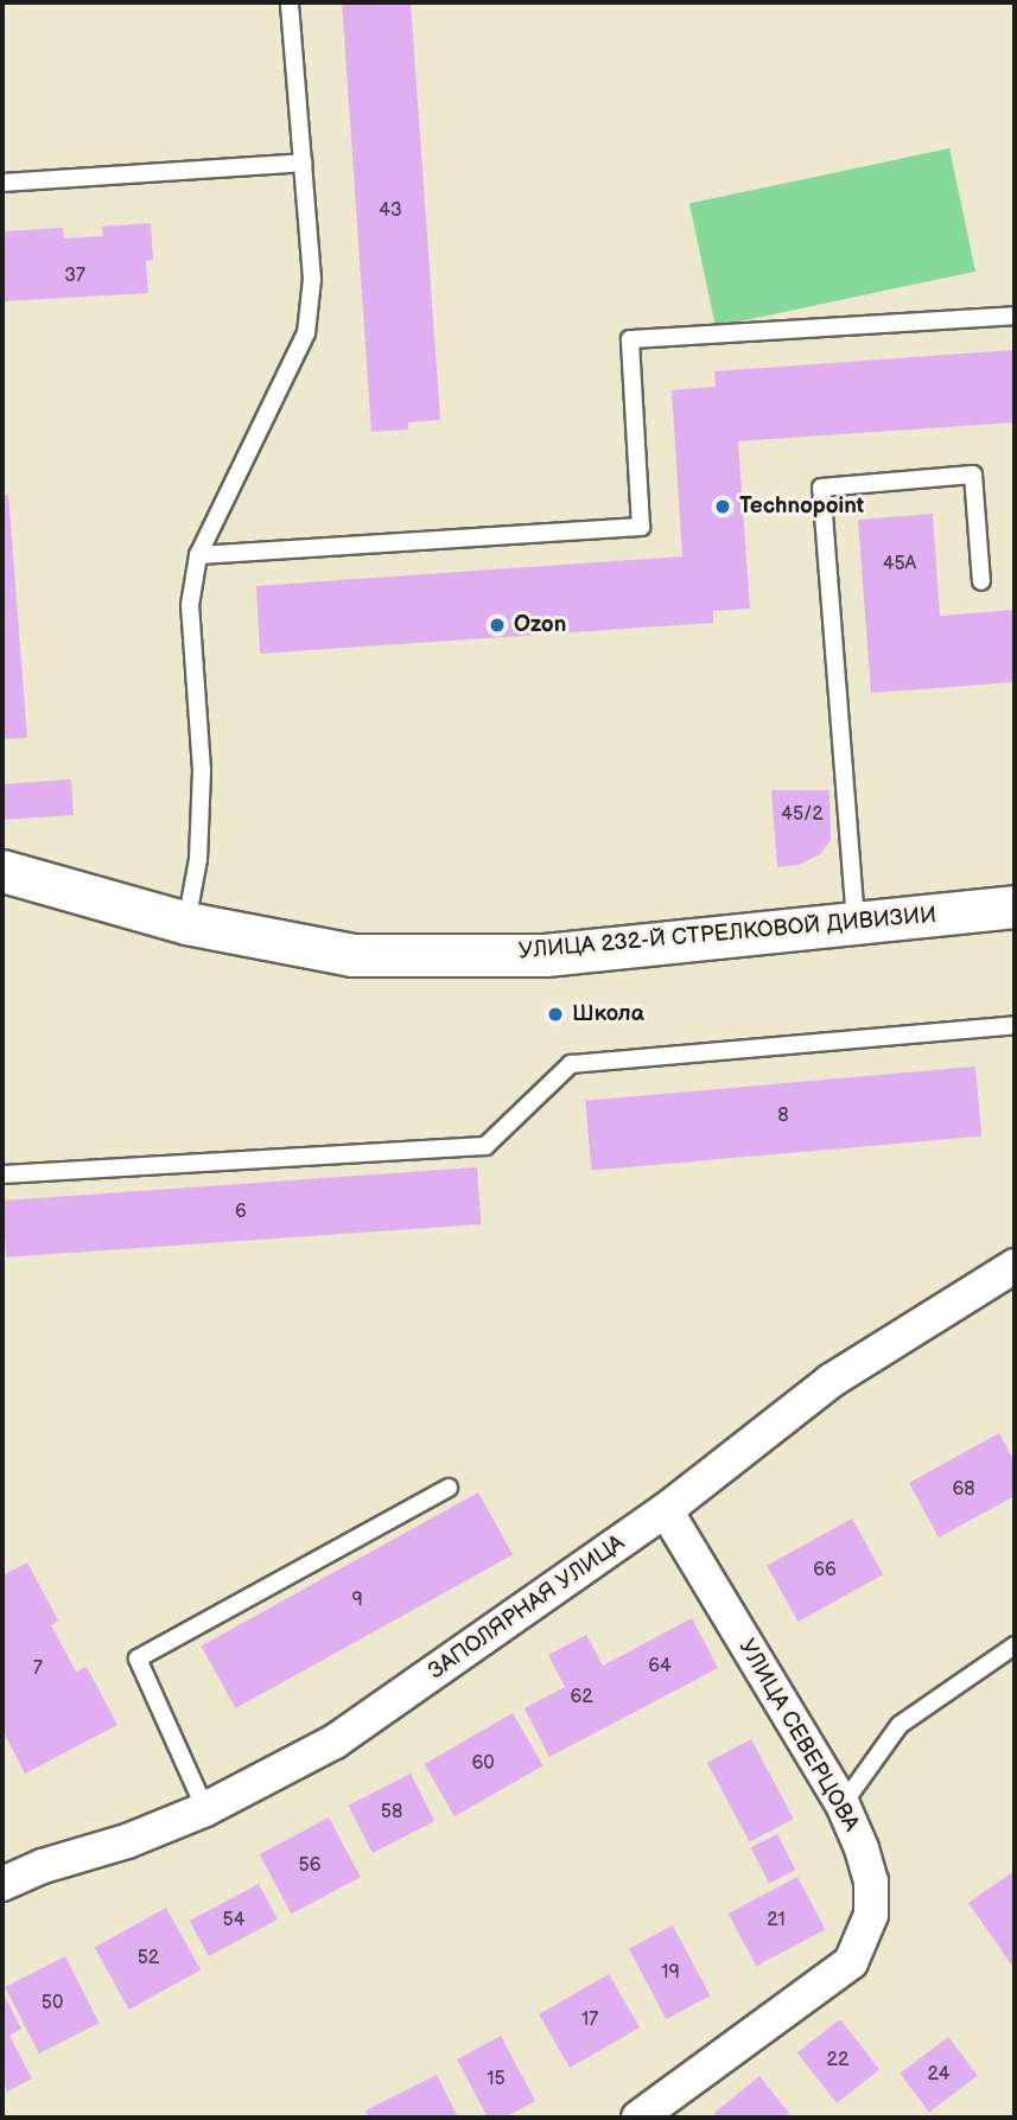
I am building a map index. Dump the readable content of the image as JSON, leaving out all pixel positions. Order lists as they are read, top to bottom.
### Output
{
  "streets": {
    "street": ["УЛИЦА 232-Й СТРЕЛКОВОЙ ДИВИЗИИ", "ЗАПОЛЯРНАЯ УЛИЦА", "УЛИЦА СЕВЕРЦОВА"]
  },
  "crossings": [
    ["ЗАПОЛЯРНАЯ УЛИЦА", "УЛИЦА СЕВЕРЦОВА"]
  ],
  "places": ["Technopoint", "Ozon", "Школа"],
  "house_numbers": [
    "43",
    "37",
    "45А",
    "45/2",
    "8",
    "6",
    "68",
    "66",
    "9",
    "64",
    "7",
    "62",
    "60",
    "58",
    "56",
    "54",
    "21",
    "52",
    "19",
    "50",
    "17",
    "22",
    "24",
    "15"
  ]
}
